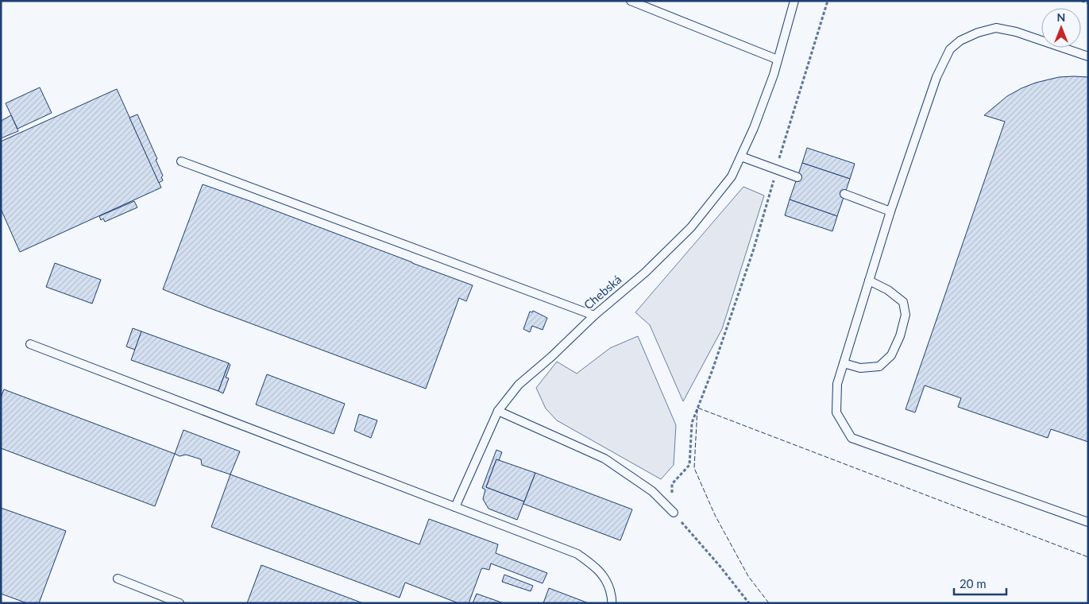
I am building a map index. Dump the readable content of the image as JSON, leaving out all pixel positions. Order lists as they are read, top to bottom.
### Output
{
  "streets": {
    "lane": ["Chebská"]
  },
  "scale_bar": "20 m",
  "north": "top"
}
